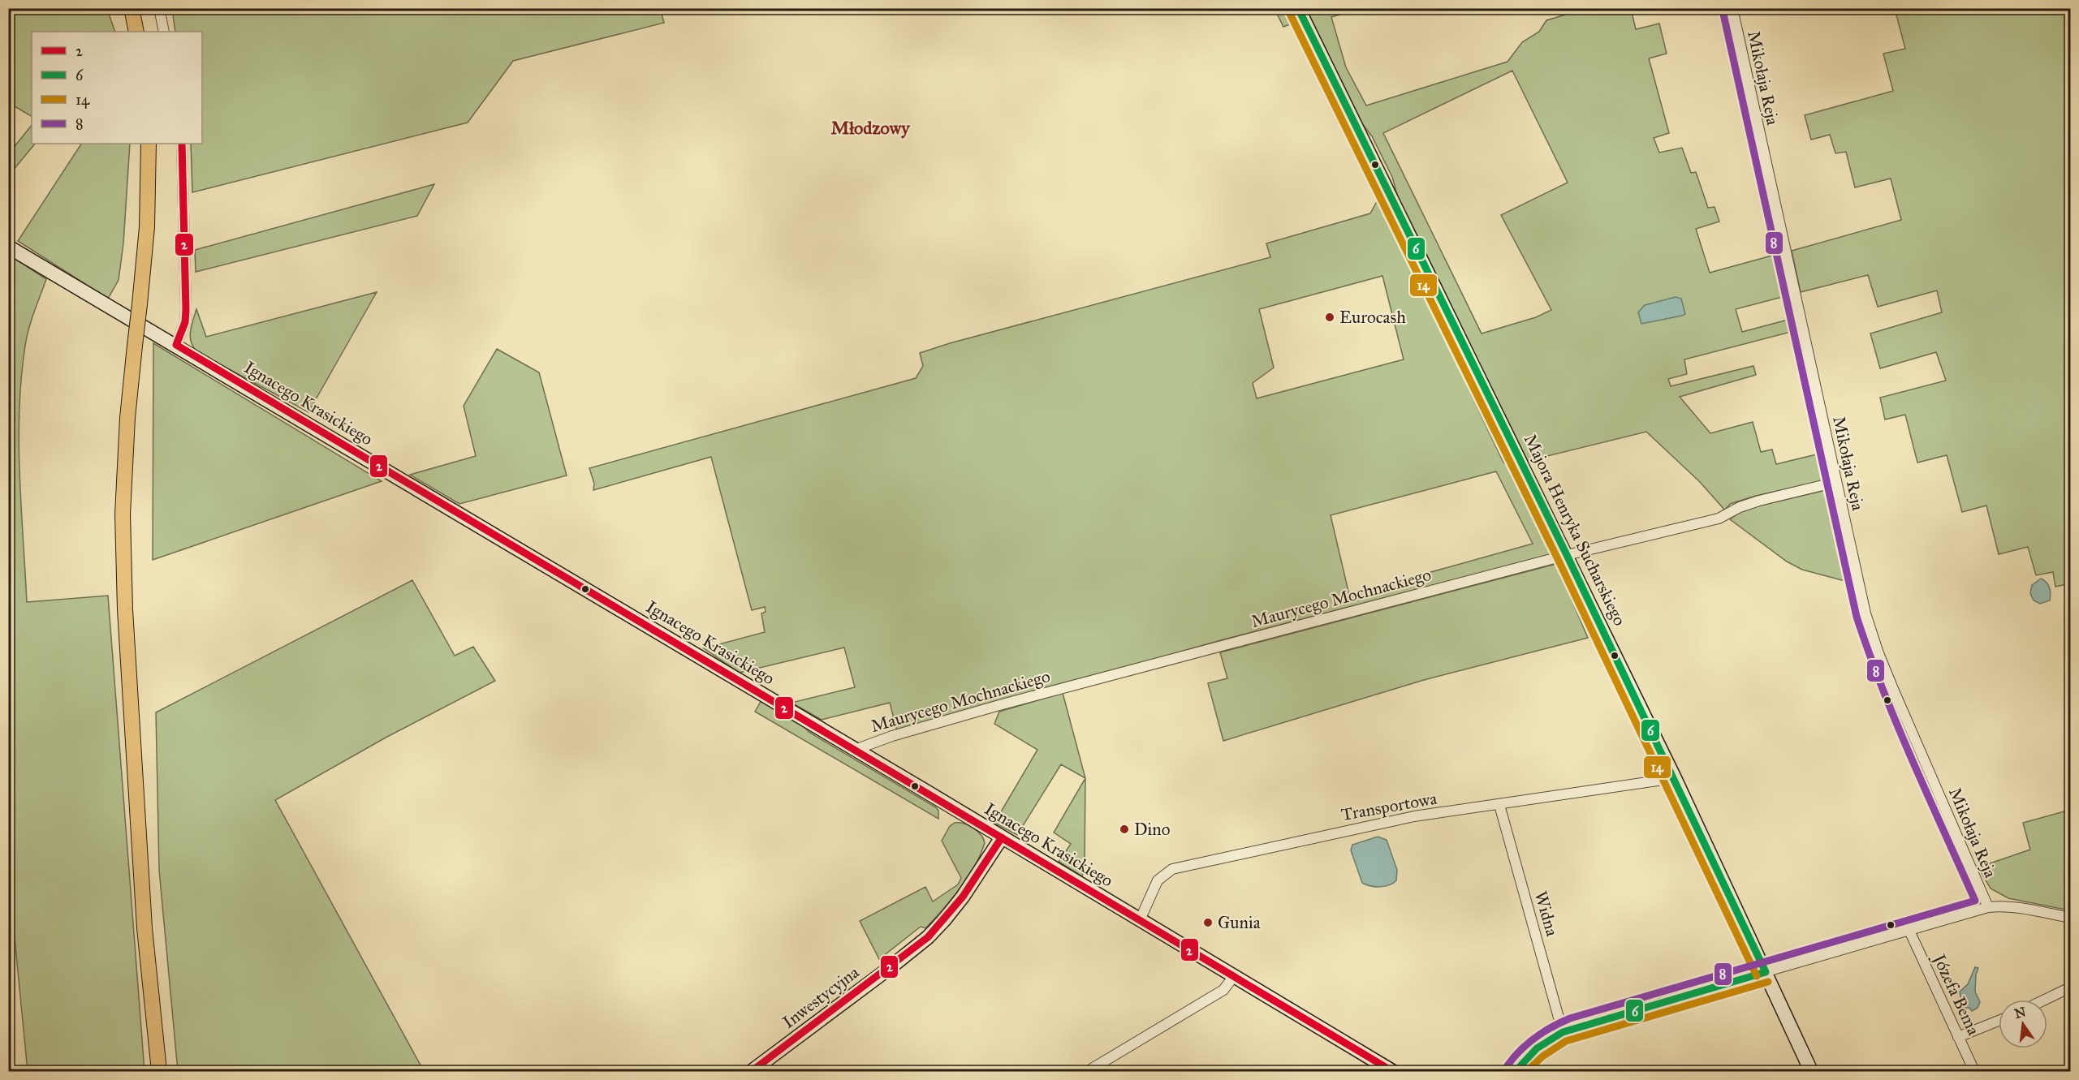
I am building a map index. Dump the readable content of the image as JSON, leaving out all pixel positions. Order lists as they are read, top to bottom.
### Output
{
  "streets": {
    "street": [
      "Mikołaja Reja",
      "Ignacego Krasickiego",
      "Majora Henryka Sucharskiego",
      "Maurycego Mochnackiego",
      "Transportowa",
      "Widna",
      "Józefa Bema",
      "Inwestycyjna"
    ]
  },
  "crossings": [
    ["Mikołaja Reja", "Maurycego Mochnackiego"],
    ["Ignacego Krasickiego", "Maurycego Mochnackiego"],
    ["Ignacego Krasickiego", "Transportowa"],
    ["Ignacego Krasickiego", "Inwestycyjna"],
    ["Majora Henryka Sucharskiego", "Maurycego Mochnackiego"],
    ["Majora Henryka Sucharskiego", "Transportowa"],
    ["Transportowa", "Widna"]
  ],
  "districts": ["Młodzowy"],
  "places": ["Eurocash", "Dino", "Gunia"],
  "lines": [
    "transit line 6",
    "transit line 8",
    "transit line 14",
    "transit line 2"
  ],
  "legend": [
    "2",
    "6",
    "14",
    "8"
  ],
  "north": "top"
}
